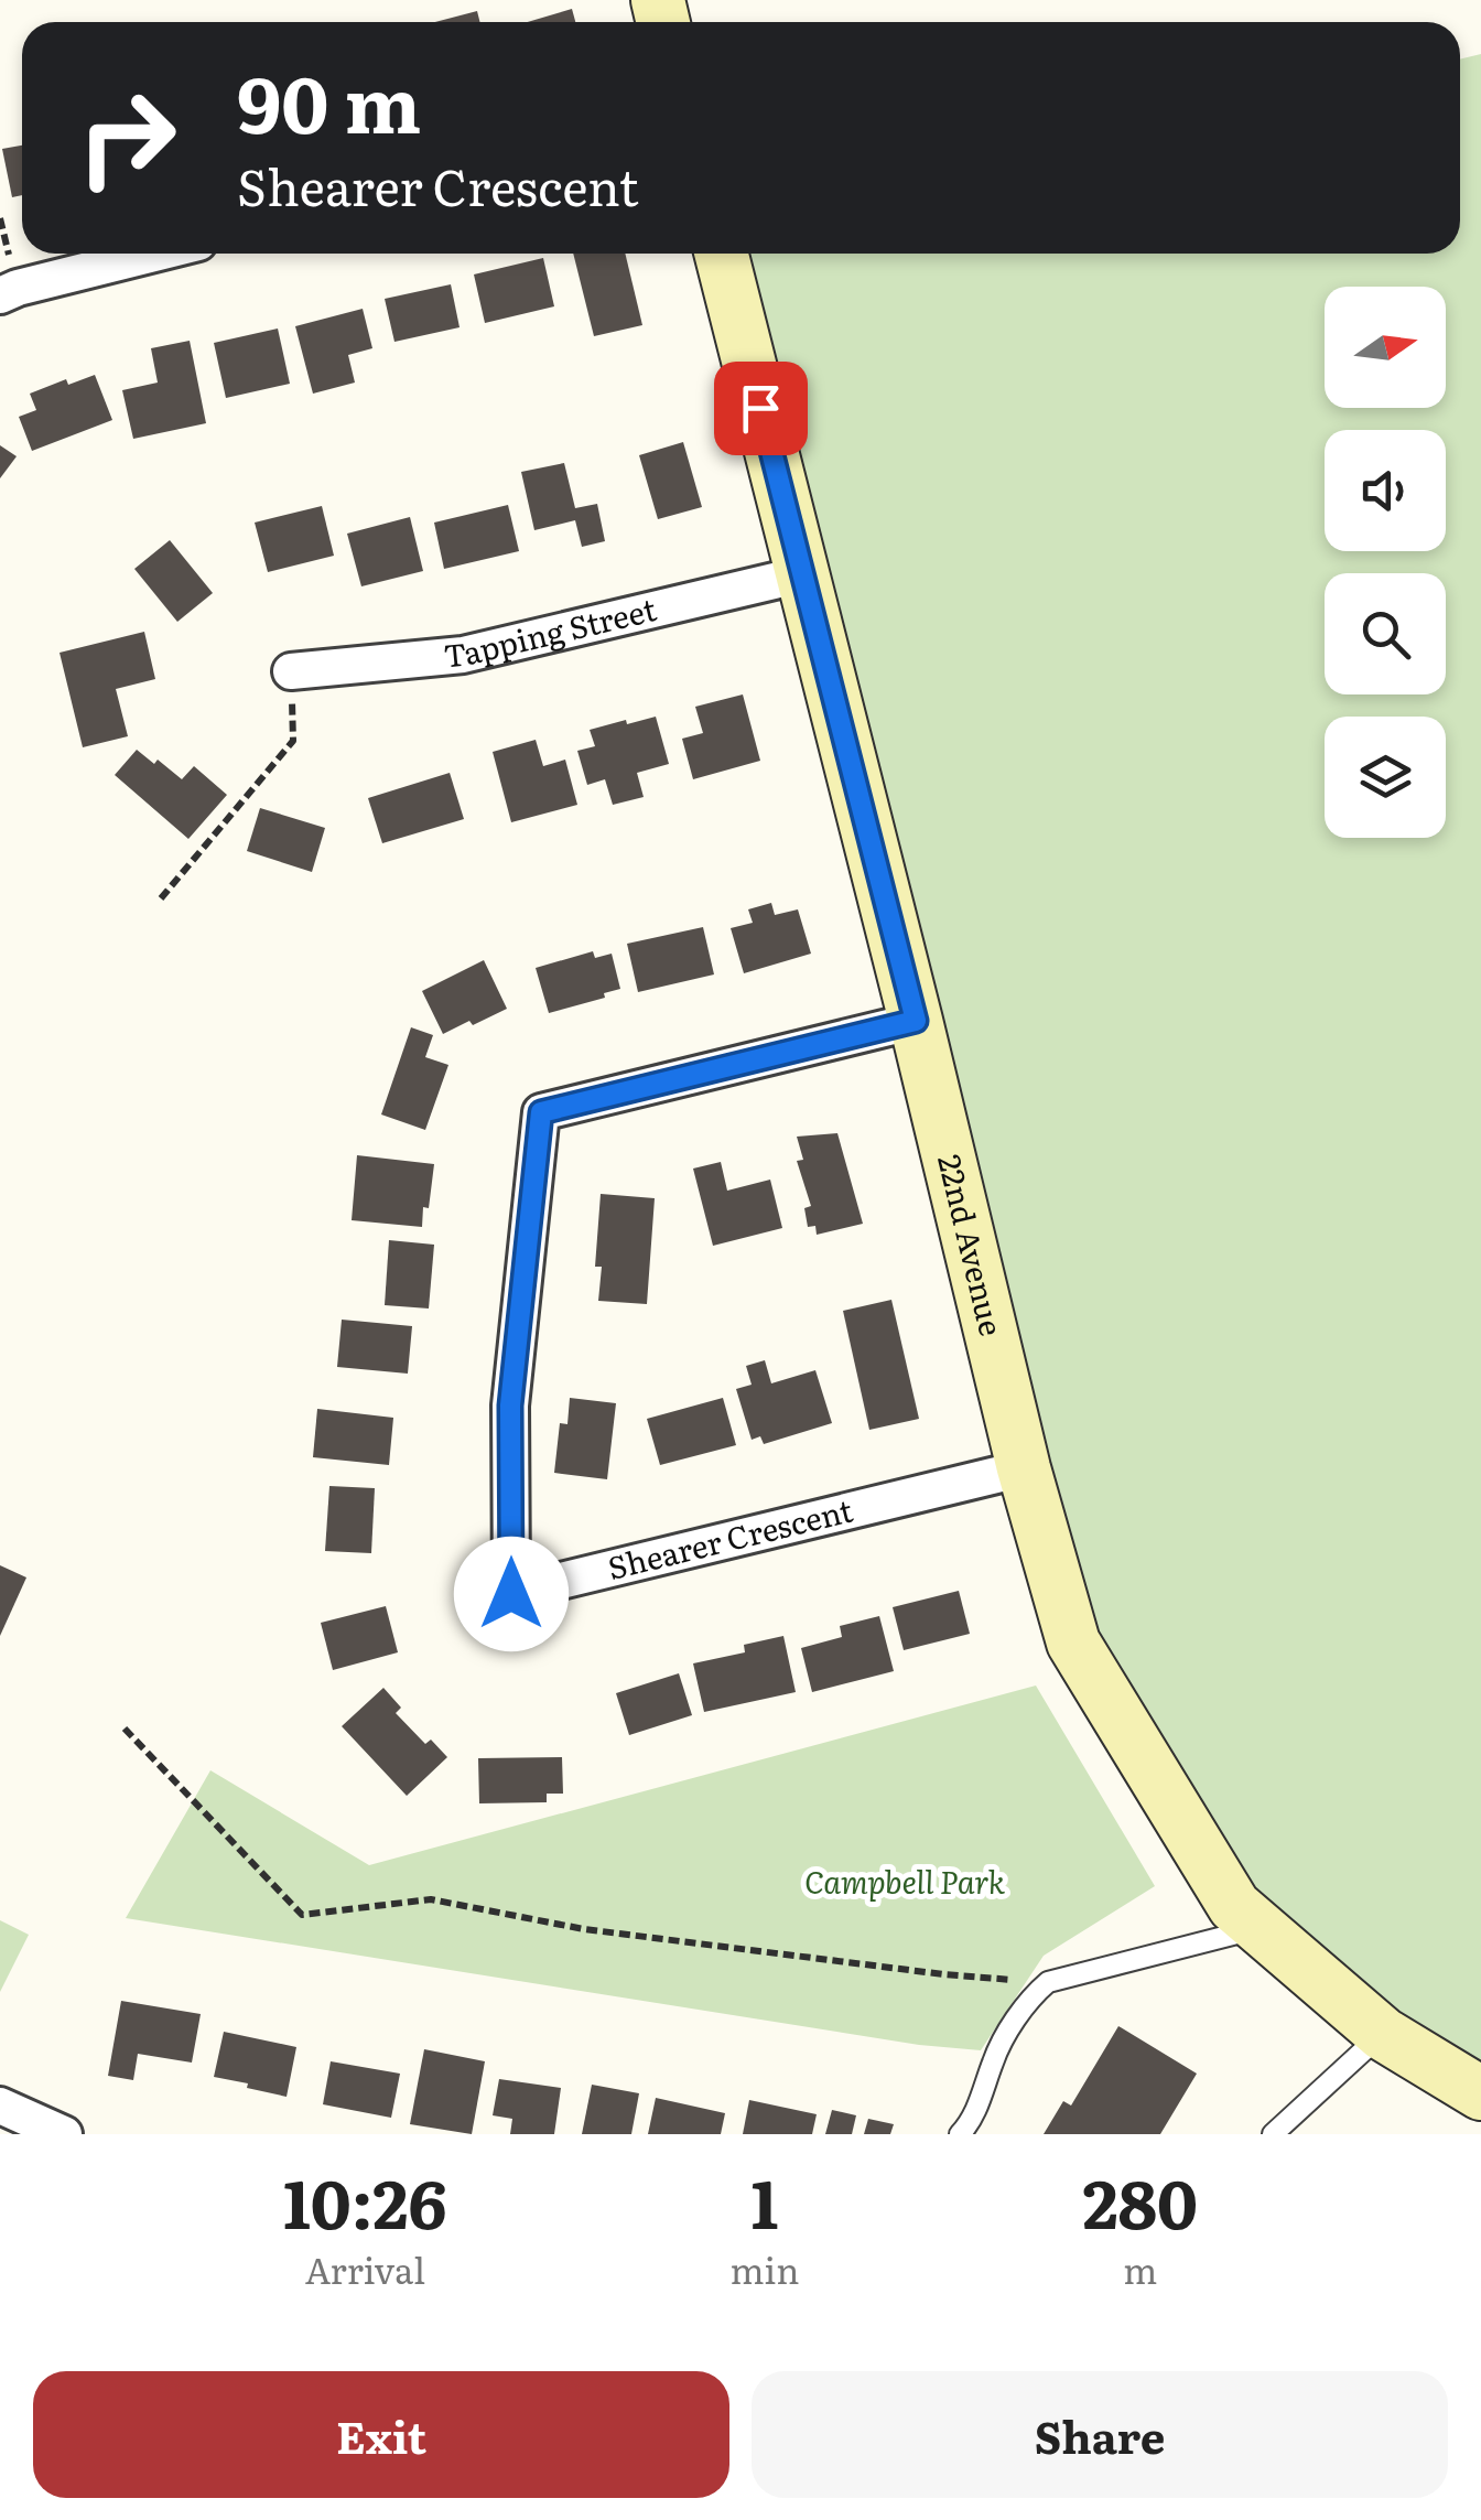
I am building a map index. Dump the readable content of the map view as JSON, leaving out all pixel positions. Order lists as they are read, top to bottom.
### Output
{
  "streets": {
    "street": ["Tapping Street", "22nd Avenue", "Shearer Crescent"]
  },
  "crossings": [
    ["Tapping Street", "22nd Avenue"],
    ["22nd Avenue", "Shearer Crescent"]
  ],
  "parks": ["Campbell Park"],
  "north": "right",
  "page": {
    "turn": ["90 m", "Shearer Crescent"],
    "eta": [
      "10:26",
      "Arrival",
      "1",
      "min",
      "280",
      "m"
    ],
    "buttons": ["Exit", "Share"]
  }
}
